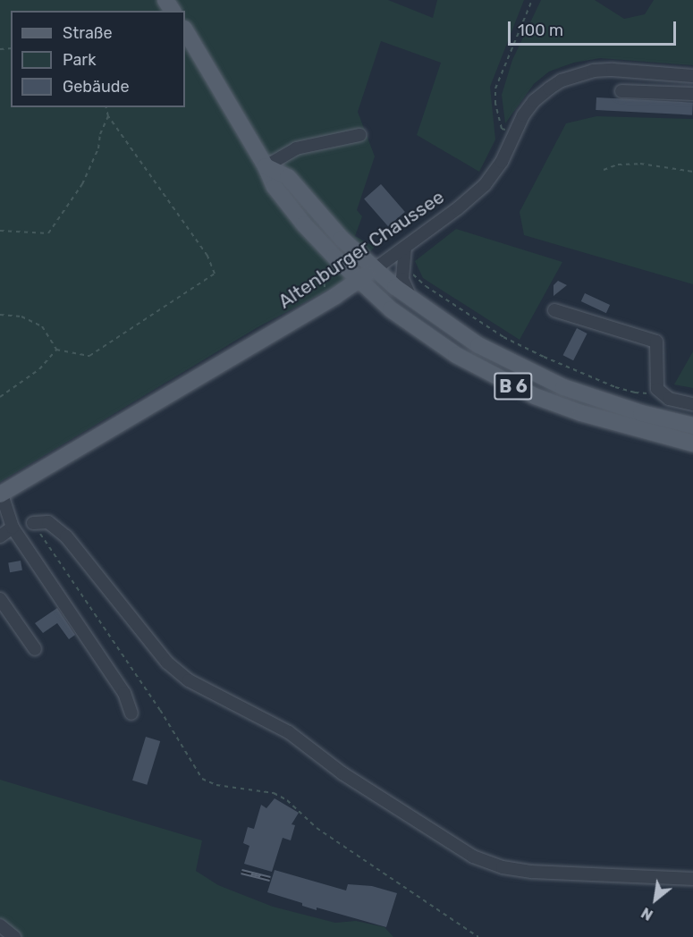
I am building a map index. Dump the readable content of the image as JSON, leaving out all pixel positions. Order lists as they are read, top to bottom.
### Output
{
  "streets": {
    "main road": ["Altenburger Chaussee", "B 6"]
  },
  "crossings": [
    ["Altenburger Chaussee", "B 6"]
  ],
  "legend": ["Straße", "Park", "Gebäude"],
  "scale_bar": "100 m",
  "north": "bottom left"
}
